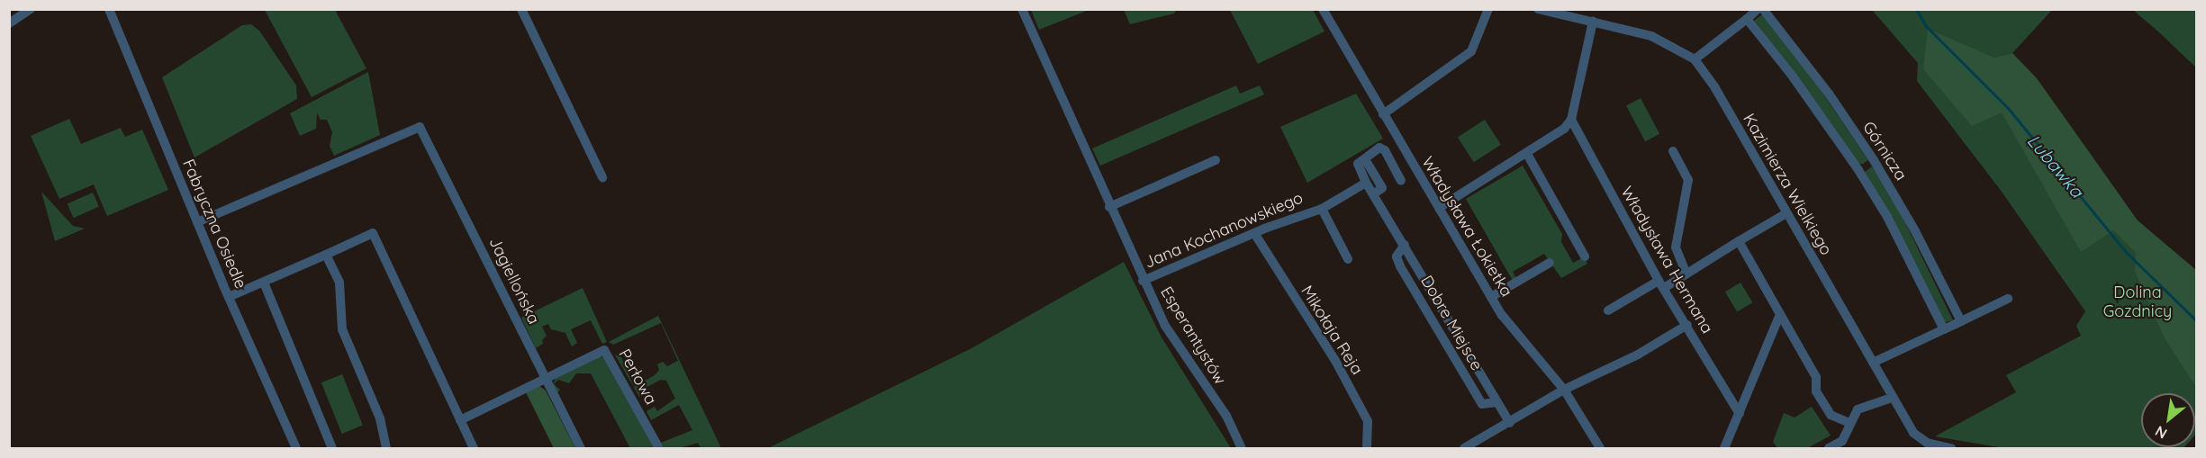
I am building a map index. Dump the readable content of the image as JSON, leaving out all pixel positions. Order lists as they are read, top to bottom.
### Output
{
  "streets": {
    "street": [
      "Górnicza",
      "Kazimierza Wielkiego",
      "Fabryczna Osiedle",
      "Władysława Łokietka",
      "Jana Kochanowskiego",
      "Władysława Hermana",
      "Jagiellońska",
      "Dobre Miejsce",
      "Mikołaja Reja",
      "Esperantystów",
      "Perłowa"
    ]
  },
  "crossings": [
    ["Fabryczna Osiedle", "Jagiellońska"],
    ["Jana Kochanowskiego", "Mikołaja Reja"],
    ["Jana Kochanowskiego", "Esperantystów"],
    ["Jagiellońska", "Perłowa"]
  ],
  "water": ["Lubawka"],
  "parks": ["Dolina Gozdnicy"],
  "north": "bottom left"
}
